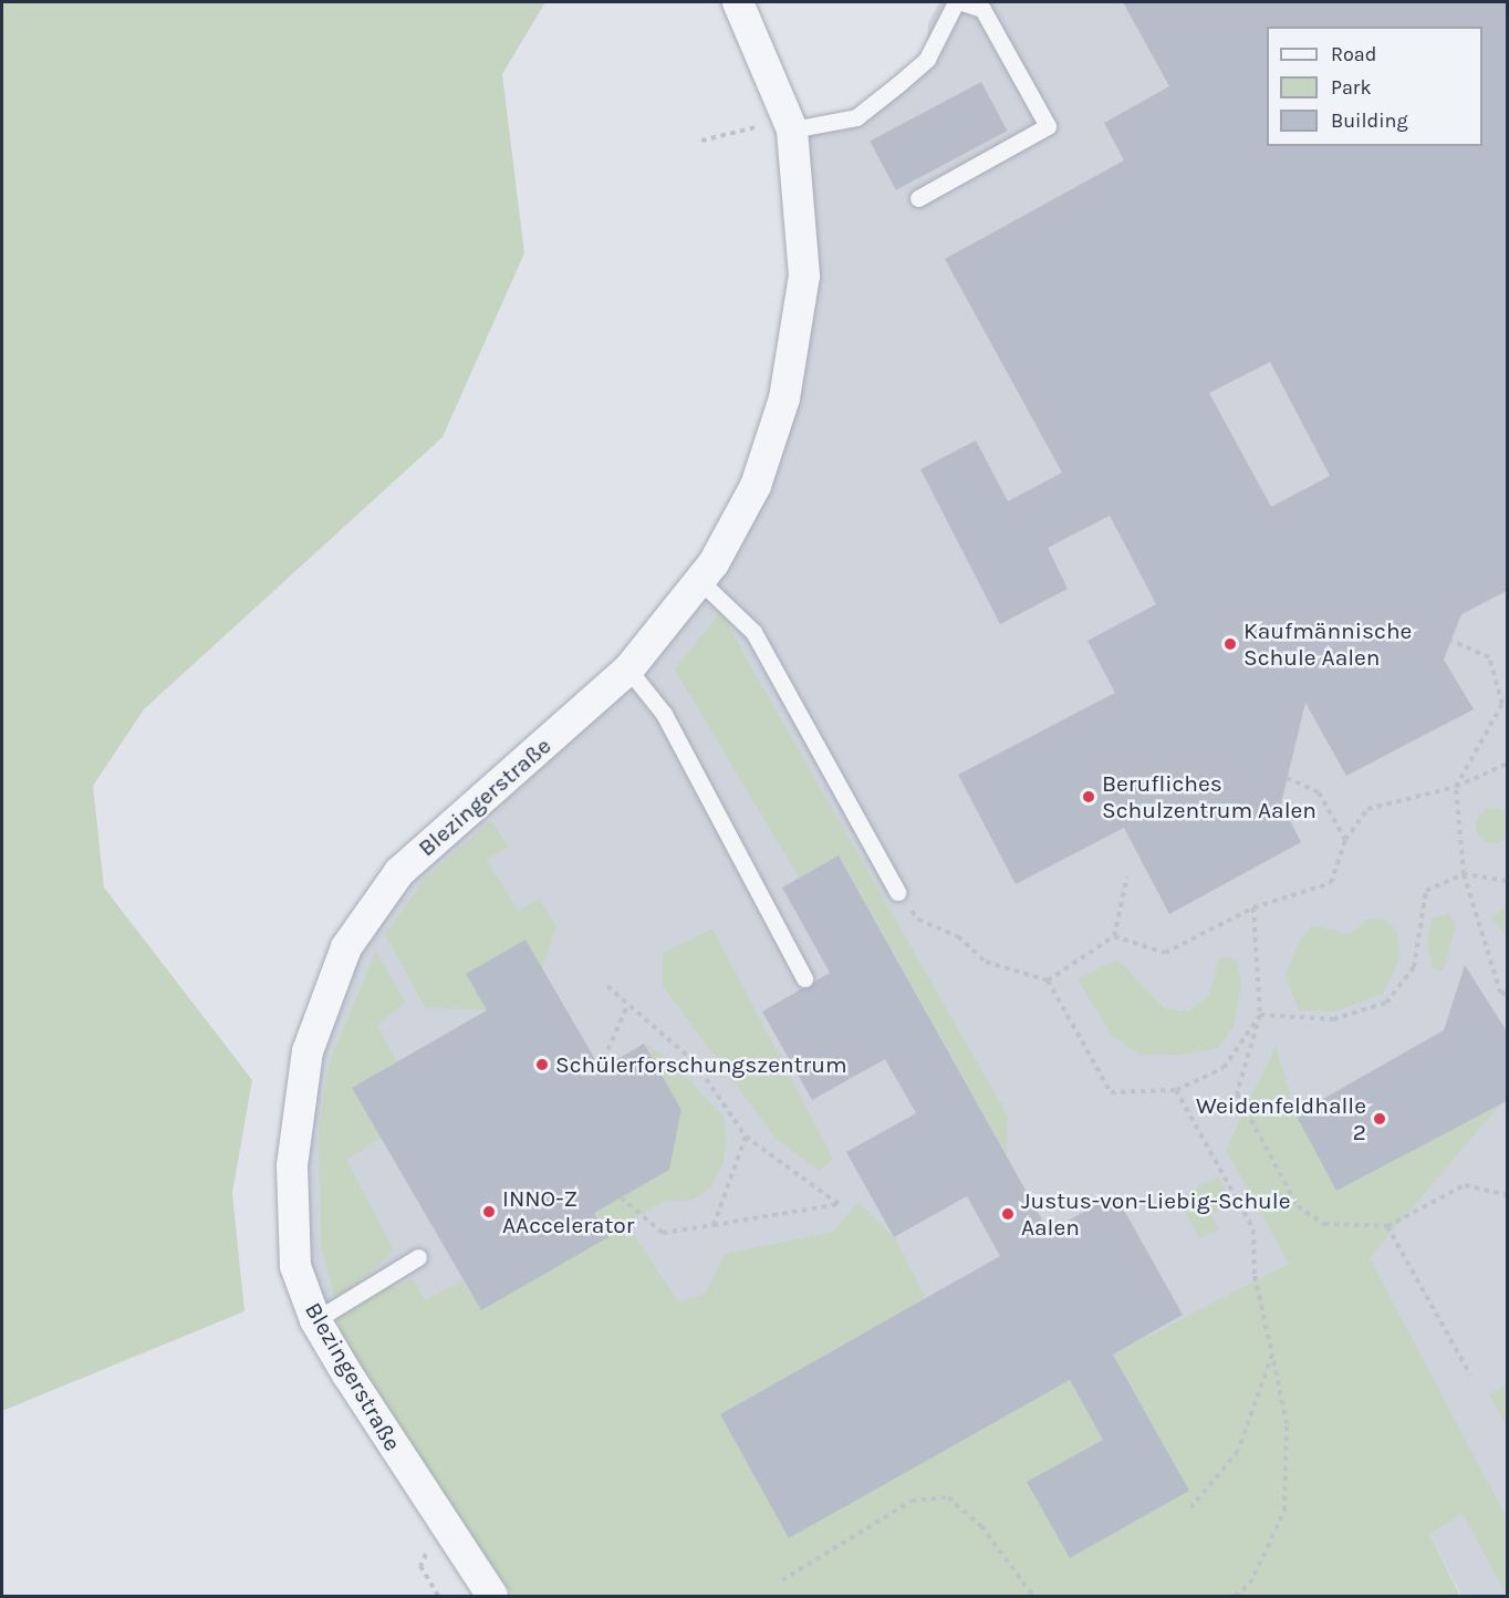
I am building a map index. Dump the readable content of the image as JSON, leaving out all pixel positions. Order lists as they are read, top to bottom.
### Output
{
  "streets": {
    "street": ["Blezingerstraße"]
  },
  "places": [
    "Kaufmännische Schule Aalen",
    "Berufliches Schulzentrum Aalen",
    "Schülerforschungszentrum",
    "Weidenfeldhalle 2",
    "INNO-Z AAccelerator",
    "Justus-von-Liebig-Schule Aalen"
  ],
  "legend": ["Road", "Park", "Building"]
}
